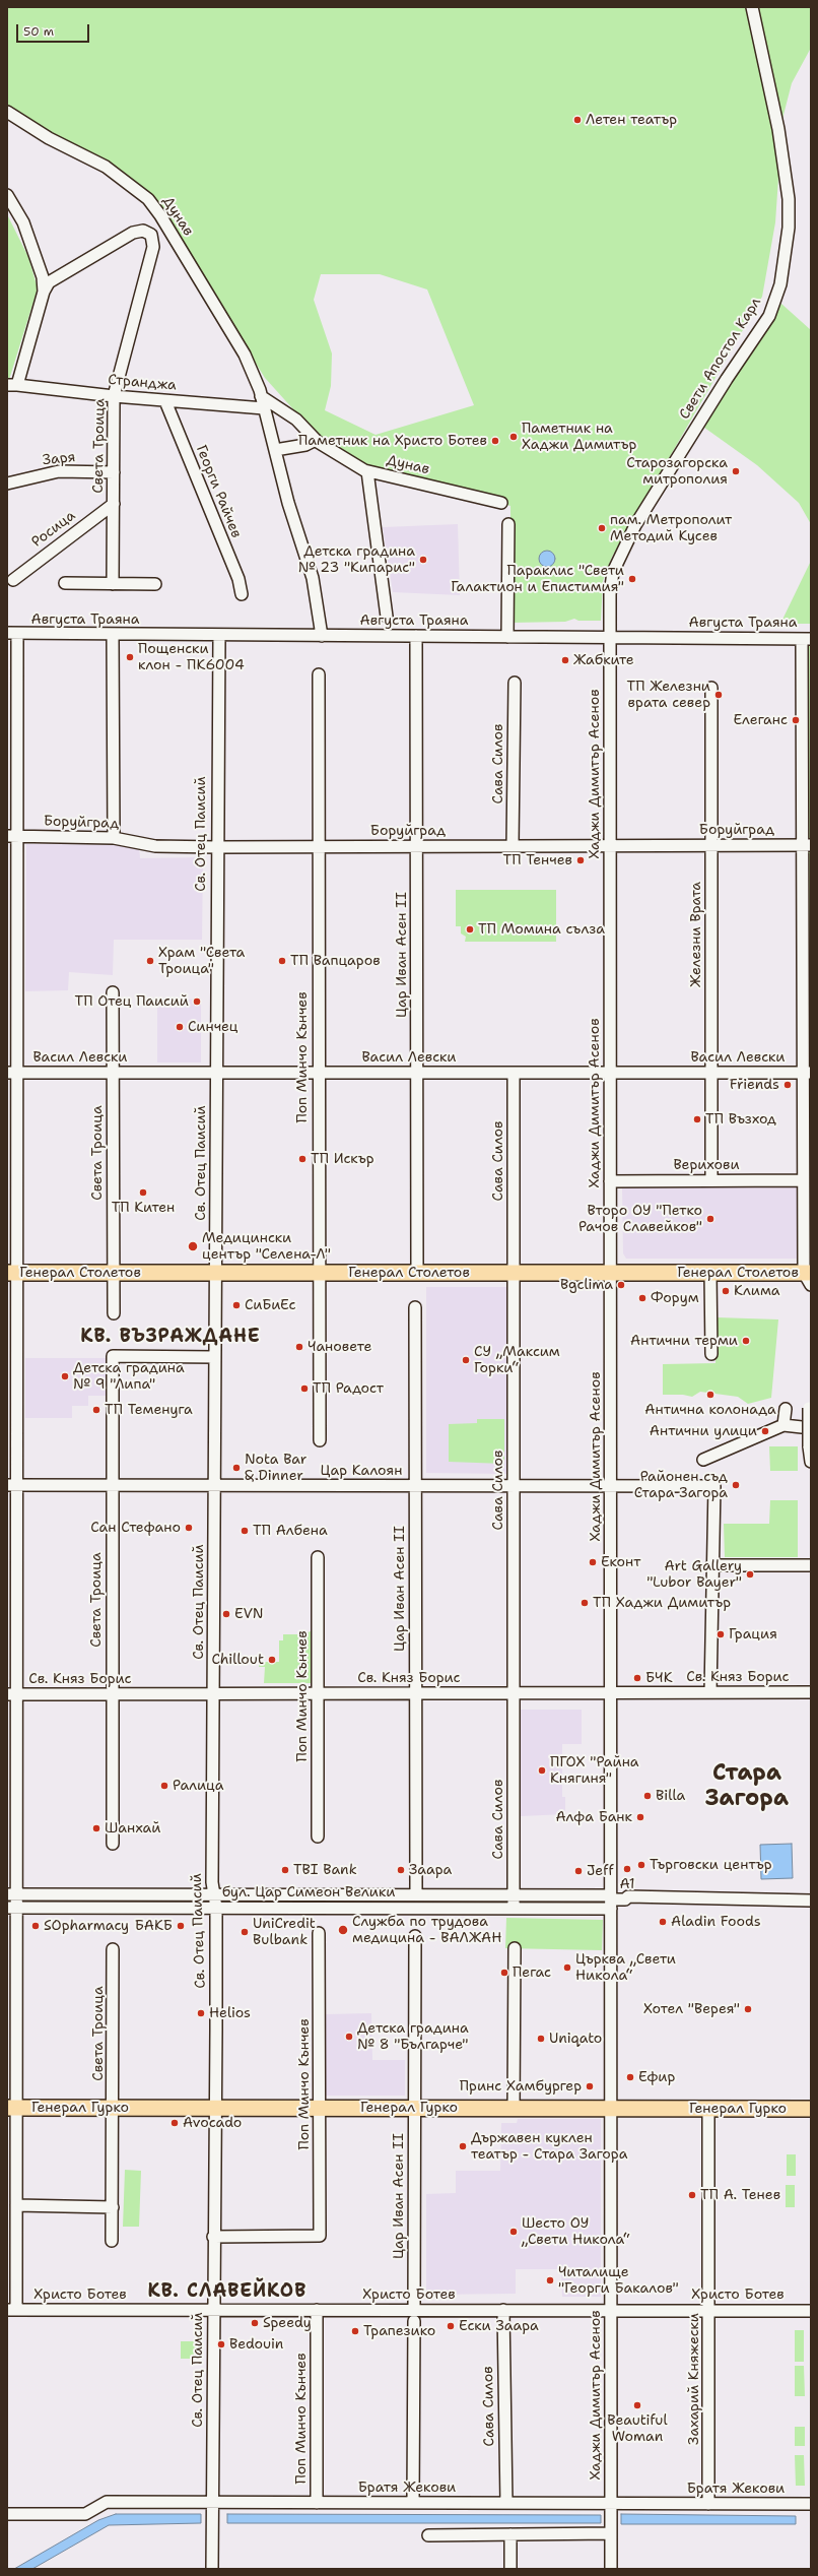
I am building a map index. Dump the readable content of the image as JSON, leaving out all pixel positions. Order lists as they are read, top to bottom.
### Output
{
  "streets": {
    "main road": ["Генерал Столетов", "Генерал Гурко"],
    "street": [
      "Дунав",
      "Свети Апостол Карл",
      "Странджа",
      "Света Троица",
      "Заря",
      "Георги Райчев",
      "Росица",
      "Августа Траяна",
      "Сава Силов",
      "Хаджи Димитър Асенов",
      "Боруйград",
      "Св. Отец Паисий",
      "Железни Врата",
      "Цар Иван Асен II",
      "Васил Левски",
      "Поп Минчо Кънчев",
      "Верихови",
      "Цар Калоян",
      "Св. Княз Борис",
      "бул. Цар Симеон Велики",
      "Христо Ботев",
      "Захарий Княжески",
      "Братя Жекови"
    ]
  },
  "crossings": [
    ["Дунав", "Странджа"],
    ["Свети Апостол Карл", "Августа Траяна"],
    ["Свети Апостол Карл", "Хаджи Димитър Асенов"],
    ["Странджа", "Света Троица"],
    ["Странджа", "Георги Райчев"],
    ["Света Троица", "Заря"],
    ["Света Троица", "Росица"],
    ["Света Троица", "Св. Отец Паисий"],
    ["Света Троица", "Васил Левски"],
    ["Света Троица", "Генерал Столетов"],
    ["Света Троица", "Цар Калоян"],
    ["Света Троица", "Св. Княз Борис"],
    ["Света Троица", "Генерал Гурко"],
    ["Августа Траяна", "Хаджи Димитър Асенов"],
    ["Августа Траяна", "Св. Отец Паисий"],
    ["Августа Траяна", "Цар Иван Асен II"],
    ["Сава Силов", "Боруйград"],
    ["Сава Силов", "Васил Левски"],
    ["Сава Силов", "Генерал Столетов"],
    ["Сава Силов", "Цар Калоян"],
    ["Сава Силов", "Св. Княз Борис"],
    ["Сава Силов", "бул. Цар Симеон Велики"],
    ["Сава Силов", "Христо Ботев"],
    ["Сава Силов", "Братя Жекови"],
    ["Хаджи Димитър Асенов", "Боруйград"],
    ["Хаджи Димитър Асенов", "Васил Левски"],
    ["Хаджи Димитър Асенов", "Верихови"],
    ["Хаджи Димитър Асенов", "Генерал Столетов"],
    ["Хаджи Димитър Асенов", "Цар Калоян"],
    ["Хаджи Димитър Асенов", "Св. Княз Борис"],
    ["Хаджи Димитър Асенов", "бул. Цар Симеон Велики"],
    ["Хаджи Димитър Асенов", "Генерал Гурко"],
    ["Хаджи Димитър Асенов", "Христо Ботев"],
    ["Хаджи Димитър Асенов", "Братя Жекови"],
    ["Боруйград", "Св. Отец Паисий"],
    ["Боруйград", "Железни Врата"],
    ["Боруйград", "Цар Иван Асен II"],
    ["Боруйград", "Поп Минчо Кънчев"],
    ["Св. Отец Паисий", "Васил Левски"],
    ["Св. Отец Паисий", "Поп Минчо Кънчев"],
    ["Св. Отец Паисий", "Генерал Столетов"],
    ["Св. Отец Паисий", "Цар Калоян"],
    ["Св. Отец Паисий", "Св. Княз Борис"],
    ["Св. Отец Паисий", "бул. Цар Симеон Велики"],
    ["Св. Отец Паисий", "Генерал Гурко"],
    ["Св. Отец Паисий", "Христо Ботев"],
    ["Св. Отец Паисий", "Братя Жекови"],
    ["Железни Врата", "Васил Левски"],
    ["Железни Врата", "Верихови"],
    ["Цар Иван Асен II", "Васил Левски"],
    ["Цар Иван Асен II", "Генерал Столетов"],
    ["Цар Иван Асен II", "Цар Калоян"],
    ["Цар Иван Асен II", "Св. Княз Борис"],
    ["Цар Иван Асен II", "бул. Цар Симеон Велики"],
    ["Цар Иван Асен II", "Генерал Гурко"],
    ["Цар Иван Асен II", "Христо Ботев"],
    ["Цар Иван Асен II", "Братя Жекови"],
    ["Васил Левски", "Поп Минчо Кънчев"],
    ["Поп Минчо Кънчев", "Генерал Столетов"],
    ["Поп Минчо Кънчев", "Св. Княз Борис"],
    ["Поп Минчо Кънчев", "Генерал Гурко"],
    ["Поп Минчо Кънчев", "Христо Ботев"],
    ["Поп Минчо Кънчев", "Братя Жекови"],
    ["Генерал Гурко", "Захарий Княжески"],
    ["Христо Ботев", "Захарий Княжески"],
    ["Захарий Княжески", "Братя Жекови"]
  ],
  "districts": ["КВ. ВЪЗРАЖДАНЕ", "Стара Загора", "КВ. СЛАВЕЙКОВ"],
  "places": [
    "Летен театър",
    "Паметник на Хаджи Димитър",
    "Паметник на Христо Ботев",
    "Старозагорска митрополия",
    "пам. Метрополит Методий Кусев",
    "Детска градина № 23 \"Кипарис\"",
    "Параклис \"Свети Галактион и Епистимия\"",
    "Пощенски клон - ПК6004",
    "Жабките",
    "ТП Железни врата север",
    "Елеганс",
    "ТП Тенчев",
    "ТП Момина сълза",
    "Храм \"Света Троица\"",
    "ТП Вапцаров",
    "ТП Отец Паисий",
    "Синчец",
    "Friends",
    "ТП Възход",
    "ТП Искър",
    "ТП Китен",
    "Второ ОУ \"Петко Рачов Славейков\"",
    "Медицински център \"Селена-Л\"",
    "Bgclima",
    "Клима",
    "Форум",
    "СиБиЕс",
    "Антични терми",
    "Чановете",
    "СУ „Максим Горки“",
    "Детска градина № 9 \"Липа\"",
    "ТП Радост",
    "Антична колонада",
    "ТП Теменуга",
    "Антични улици",
    "Nota Bar & Dinner",
    "Районен съд Стара Загора",
    "Сан Стефано",
    "ТП Албена",
    "Еконт",
    "Art Gallery \"Lubor Bayer\"",
    "ТП Хаджи Димитър",
    "EVN",
    "Грация",
    "Chillout",
    "БЧК",
    "ПГОХ \"Райна Княгиня\"",
    "Ралица",
    "Billa",
    "Алфа Банк",
    "Шанхай",
    "Търговски център",
    "A1",
    "TBI Bank",
    "Заара",
    "Jeff",
    "Aladin Foods",
    "SOpharmacy",
    "БАКБ",
    "Служба по трудова медицина - ВАЛЖАН",
    "UniCredit Bulbank",
    "Църква „Свети Никола“",
    "Пегас",
    "Хотел \"Верея\"",
    "Helios",
    "Детска градина № 8 \"Българче\"",
    "Uniqato",
    "Ефир",
    "Принс Хамбургер",
    "Avocado",
    "Държавен куклен театър - Стара Загора",
    "ТП А. Тенев",
    "Шесто ОУ „Свети Никола“",
    "Читалище \"Георги Бакалов\"",
    "Speedy",
    "Ески Заара",
    "Трапезико",
    "Bedouin",
    "Beautiful Woman"
  ],
  "scale_bar": "50 m"
}
